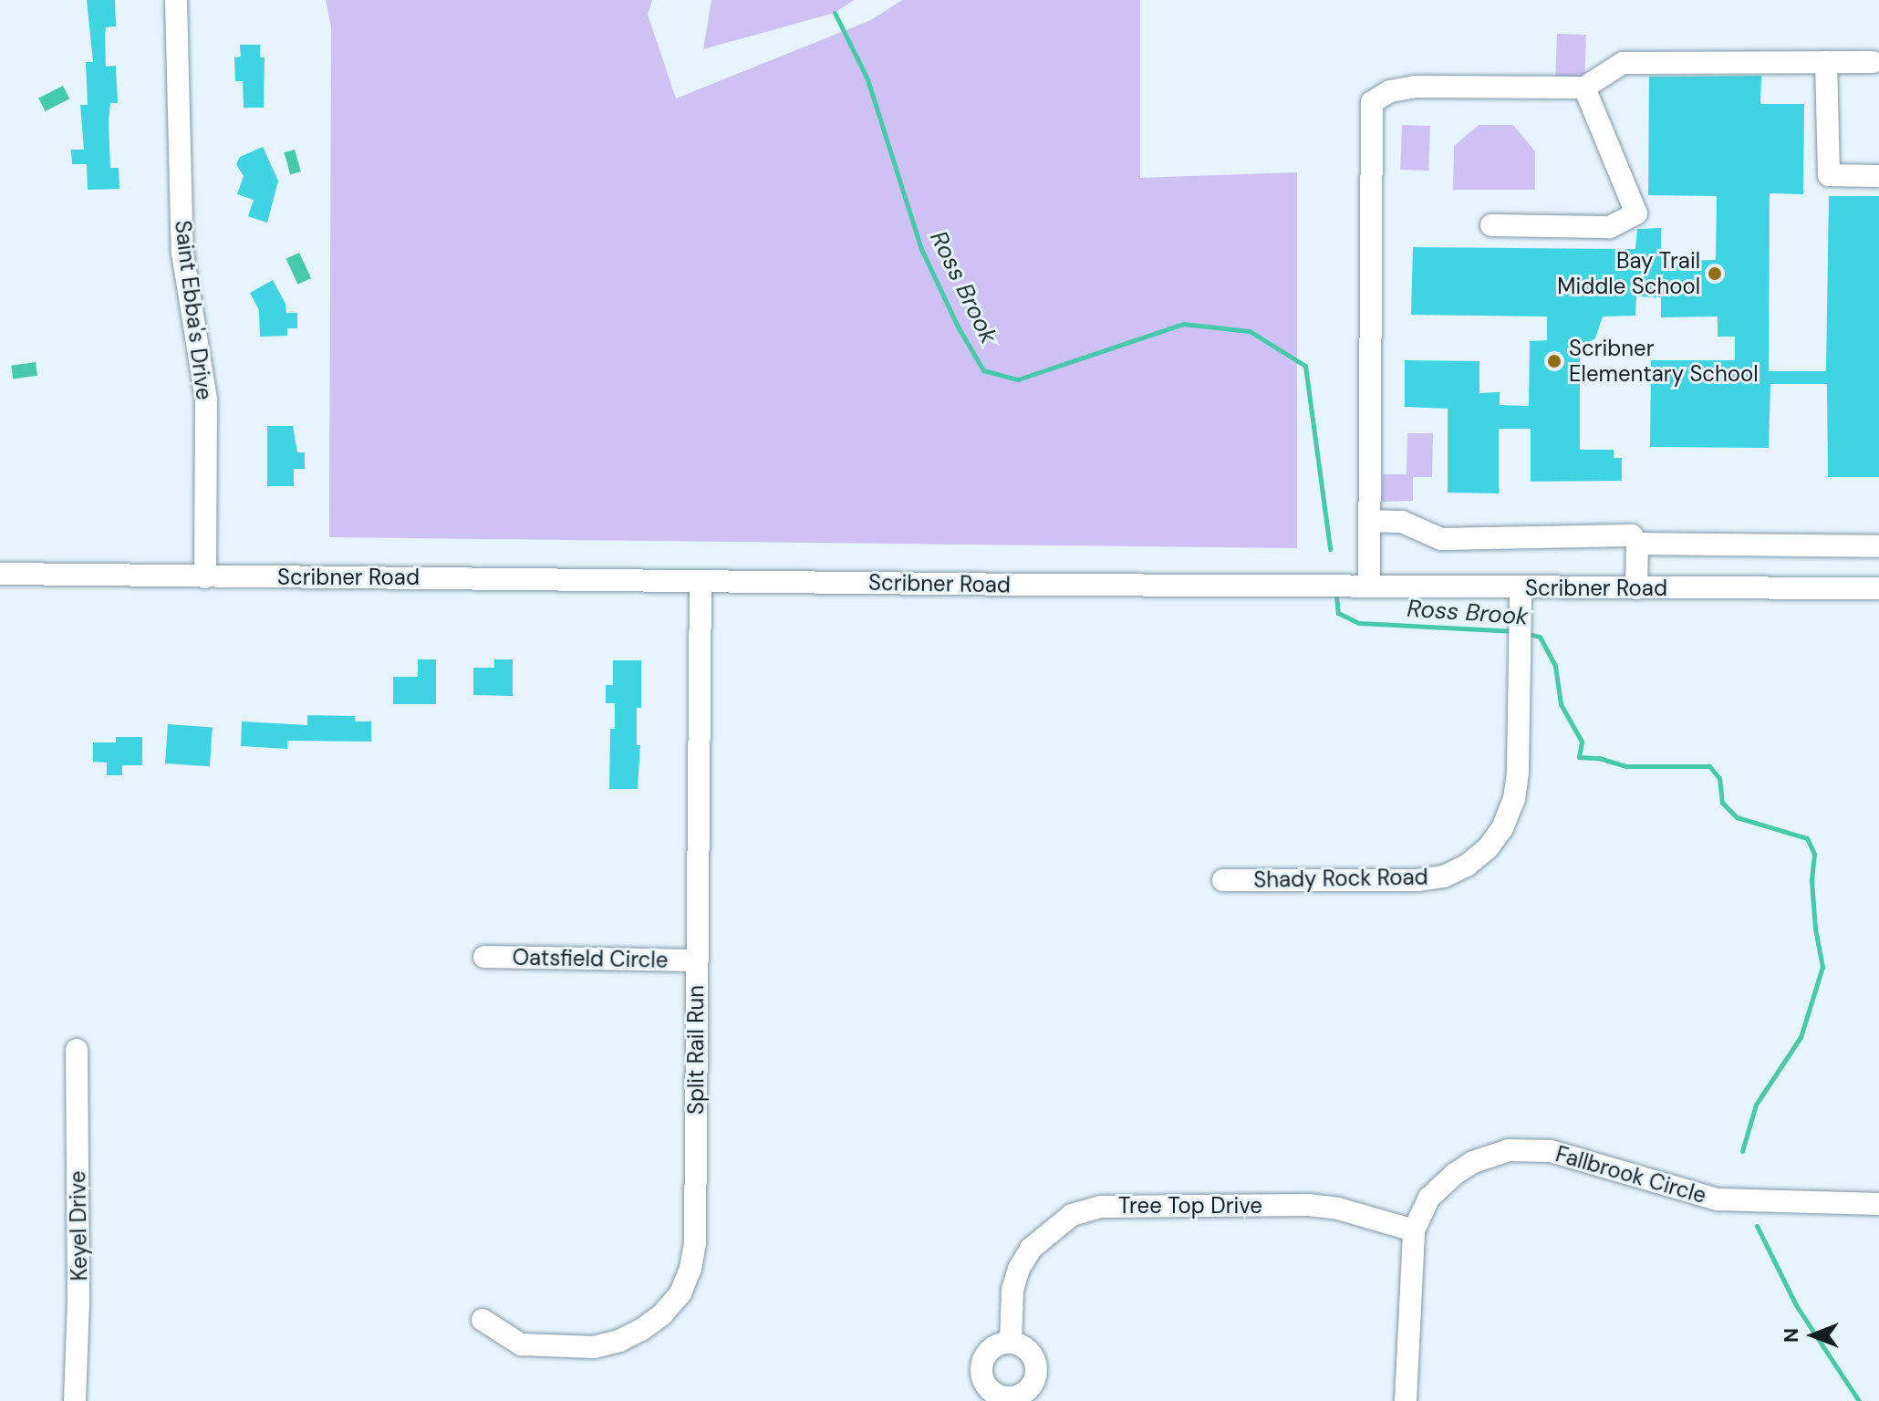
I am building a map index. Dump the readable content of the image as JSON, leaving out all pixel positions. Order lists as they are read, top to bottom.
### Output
{
  "streets": {
    "street": [
      "Saint Ebba's Drive",
      "Scribner Road",
      "Shady Rock Road",
      "Oatsfield Circle",
      "Split Rail Run",
      "Fallbrook Circle",
      "Tree Top Drive",
      "Keyel Drive"
    ]
  },
  "crossings": [
    ["Saint Ebba's Drive", "Scribner Road"],
    ["Scribner Road", "Shady Rock Road"],
    ["Scribner Road", "Split Rail Run"],
    ["Oatsfield Circle", "Split Rail Run"],
    ["Fallbrook Circle", "Tree Top Drive"]
  ],
  "water": ["Ross Brook"],
  "places": ["Bay Trail Middle School", "Scribner Elementary School"],
  "north": "left"
}
